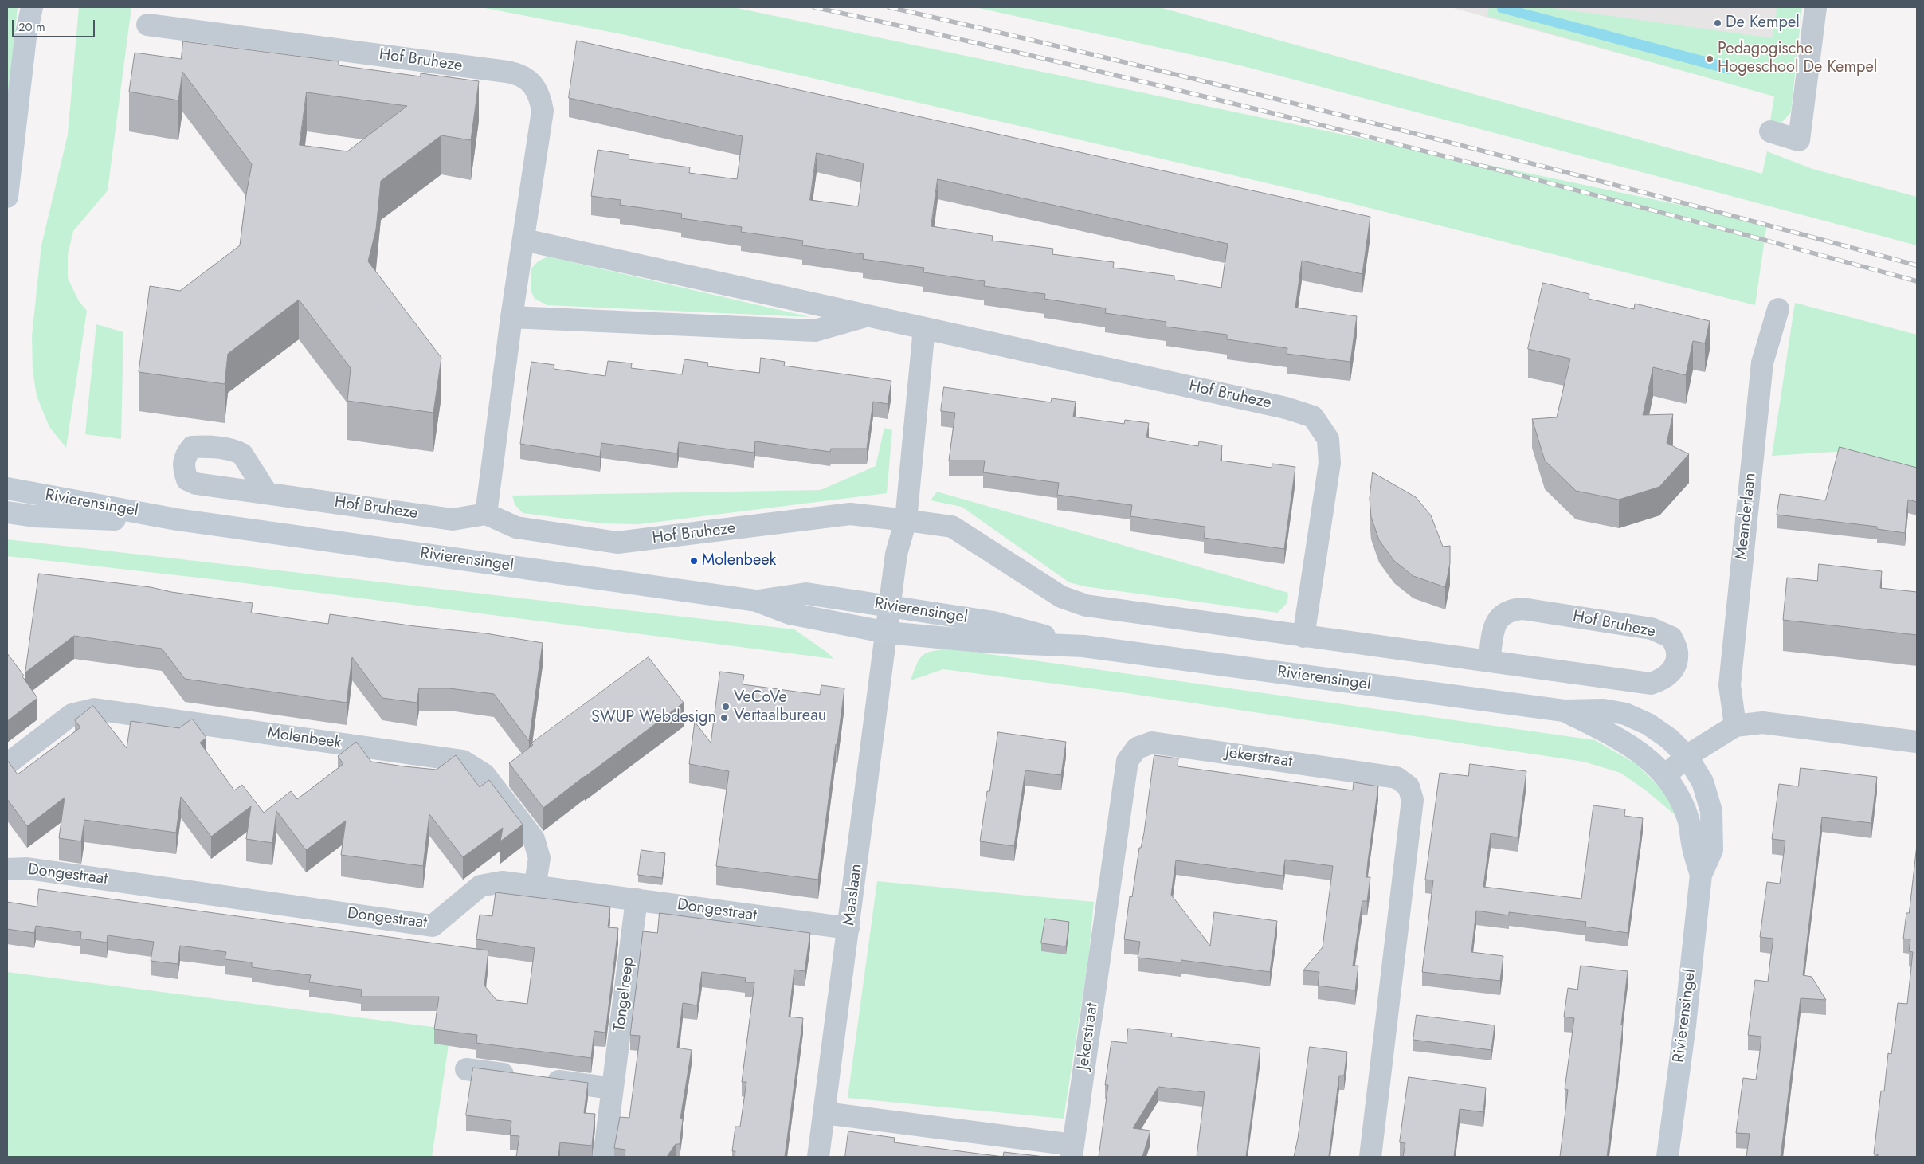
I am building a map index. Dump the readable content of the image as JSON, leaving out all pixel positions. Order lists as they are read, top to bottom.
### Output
{
  "streets": {
    "street": [
      "Hof Bruheze",
      "Rivierensingel",
      "Meanderlaan",
      "Molenbeek",
      "Jekerstraat",
      "Dongestraat",
      "Maaslaan",
      "Tongelreep"
    ]
  },
  "crossings": [
    ["Rivierensingel", "Maaslaan"],
    ["Molenbeek", "Dongestraat"],
    ["Jekerstraat", "Maaslaan"],
    ["Dongestraat", "Maaslaan"],
    ["Dongestraat", "Tongelreep"]
  ],
  "places": [
    "De Kempel",
    "Pedagogische Hogeschool De Kempel",
    "Molenbeek",
    "VeCoVe Vertaalbureau",
    "SWUP Webdesign"
  ],
  "scale_bar": "20 m"
}
